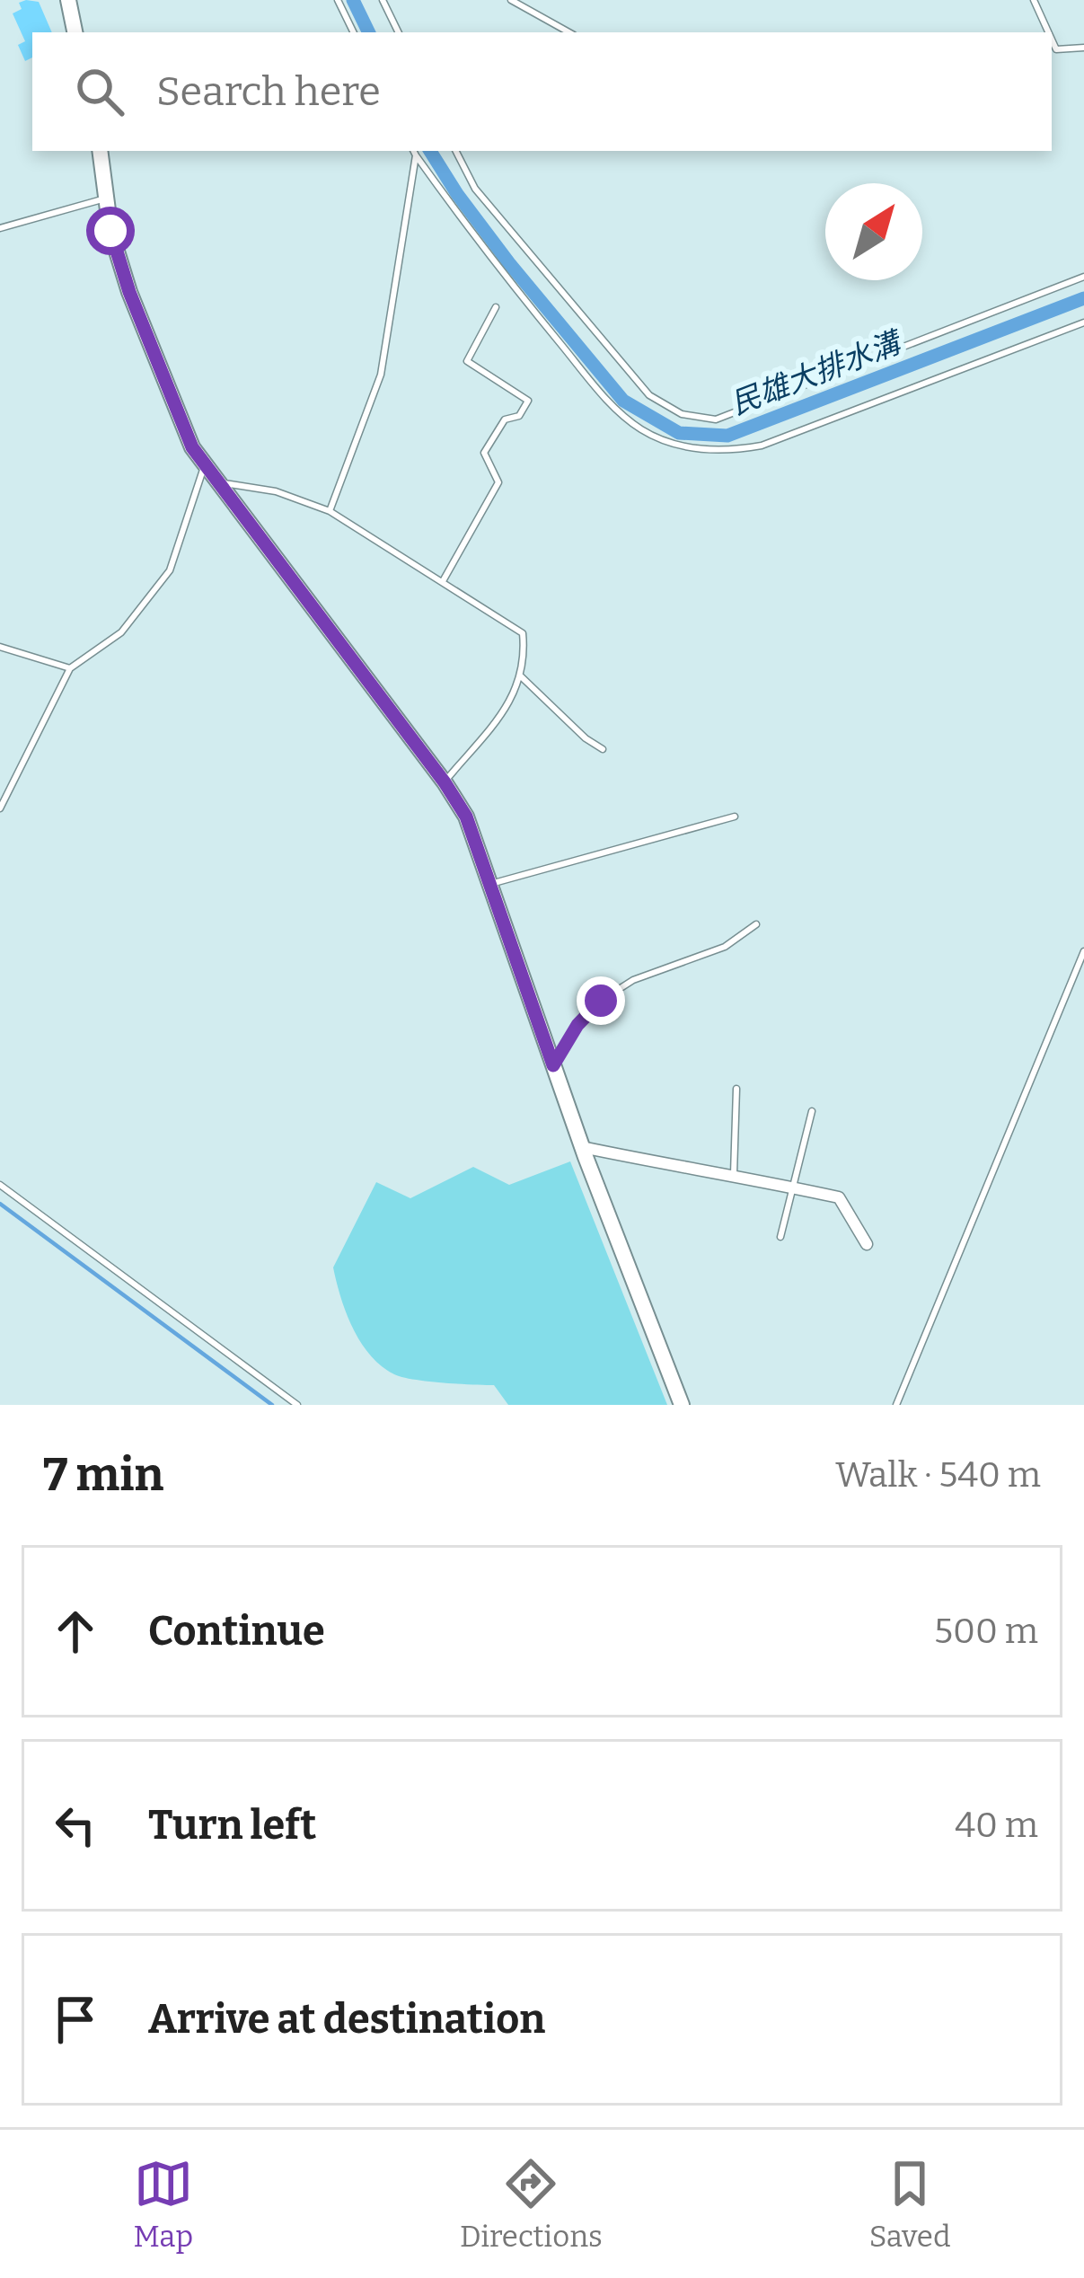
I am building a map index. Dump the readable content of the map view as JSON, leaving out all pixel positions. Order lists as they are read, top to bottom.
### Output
{
  "water": ["民雄大排水溝"],
  "north": "top right",
  "page": {
    "search": "Search here",
    "heading": ["7 min", "Walk · 540 m"],
    "list": [
      ["Continue", "500 m"],
      ["Turn left", "40 m"],
      "Arrive at destination"
    ],
    "nav": ["Map", "Directions", "Saved"]
  }
}
